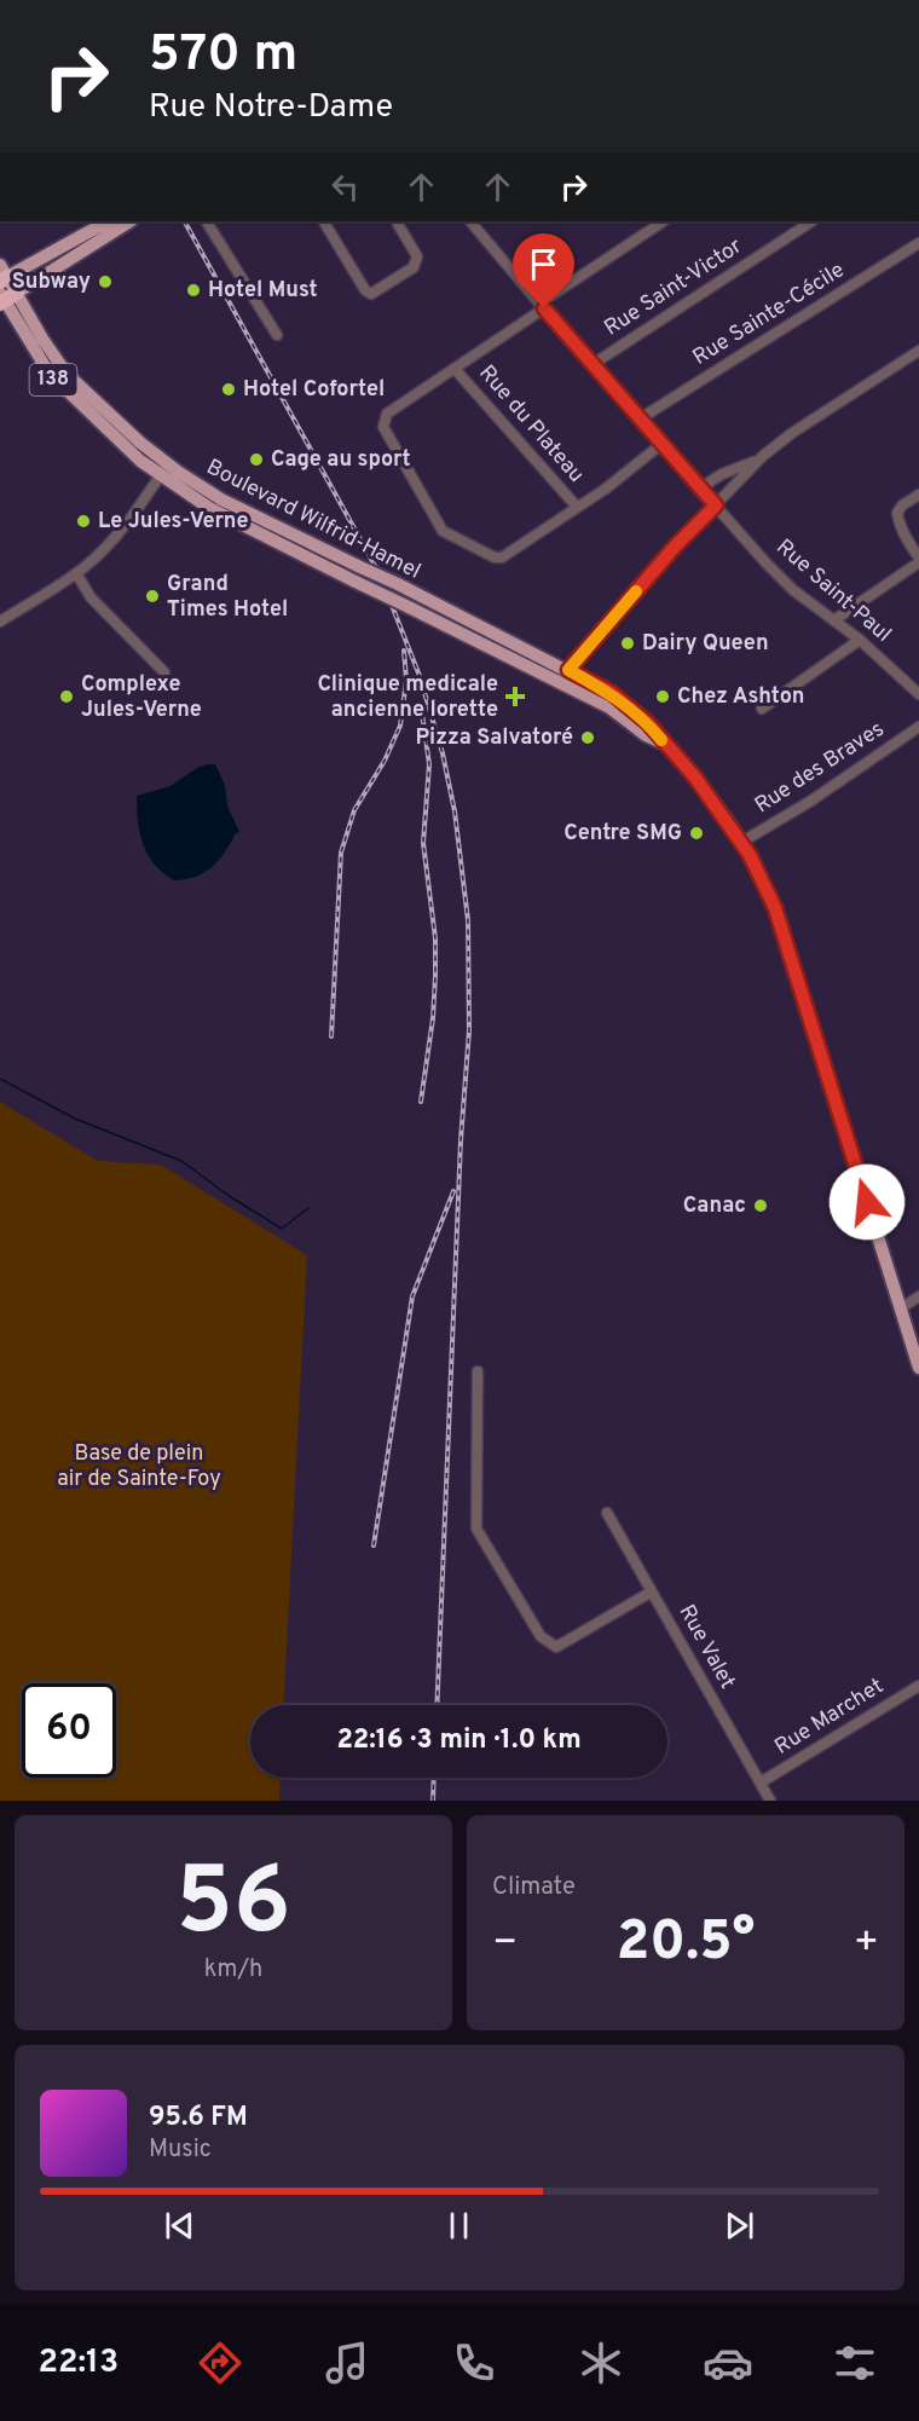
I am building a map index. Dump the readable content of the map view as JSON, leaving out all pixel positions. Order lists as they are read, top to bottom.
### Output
{
  "streets": {
    "main road": ["138", "Boulevard Wilfrid-Hamel"],
    "street": [
      "Rue Saint-Victor",
      "Rue Sainte-Cécile",
      "Rue du Plateau",
      "Rue Saint-Paul",
      "Rue des Braves",
      "Rue Valet",
      "Rue Marchet"
    ]
  },
  "crossings": [
    ["Rue Saint-Victor", "Rue Saint-Paul"],
    ["Rue Sainte-Cécile", "Rue Saint-Paul"],
    ["Boulevard Wilfrid-Hamel", "Rue des Braves"],
    ["Rue Valet", "Rue Marchet"]
  ],
  "parks": ["Base de plein air de Sainte-Foy"],
  "places": {
    "other": [
      "Subway",
      "Hotel Must",
      "Hotel Cofortel",
      "Cage au sport",
      "Le Jules-Verne",
      "Grand Times Hotel",
      "Dairy Queen",
      "Complexe Jules-Verne",
      "Chez Ashton",
      "Pizza Salvatoré",
      "Centre SMG",
      "Canac"
    ],
    "health": ["Clinique medicale ancienne lorette"]
  },
  "page": {
    "turn": ["570 m", "Rue Notre-Dame"],
    "limit": "60",
    "trip": "22:16 · 3 min · 1.0 km",
    "tile": [
      ["56", "km/h"],
      "Climate"
    ],
    "heat": ["−", "20.5°", "+"],
    "song": ["95.6 FM", "Music"],
    "tabs": "22:13"
  }
}
